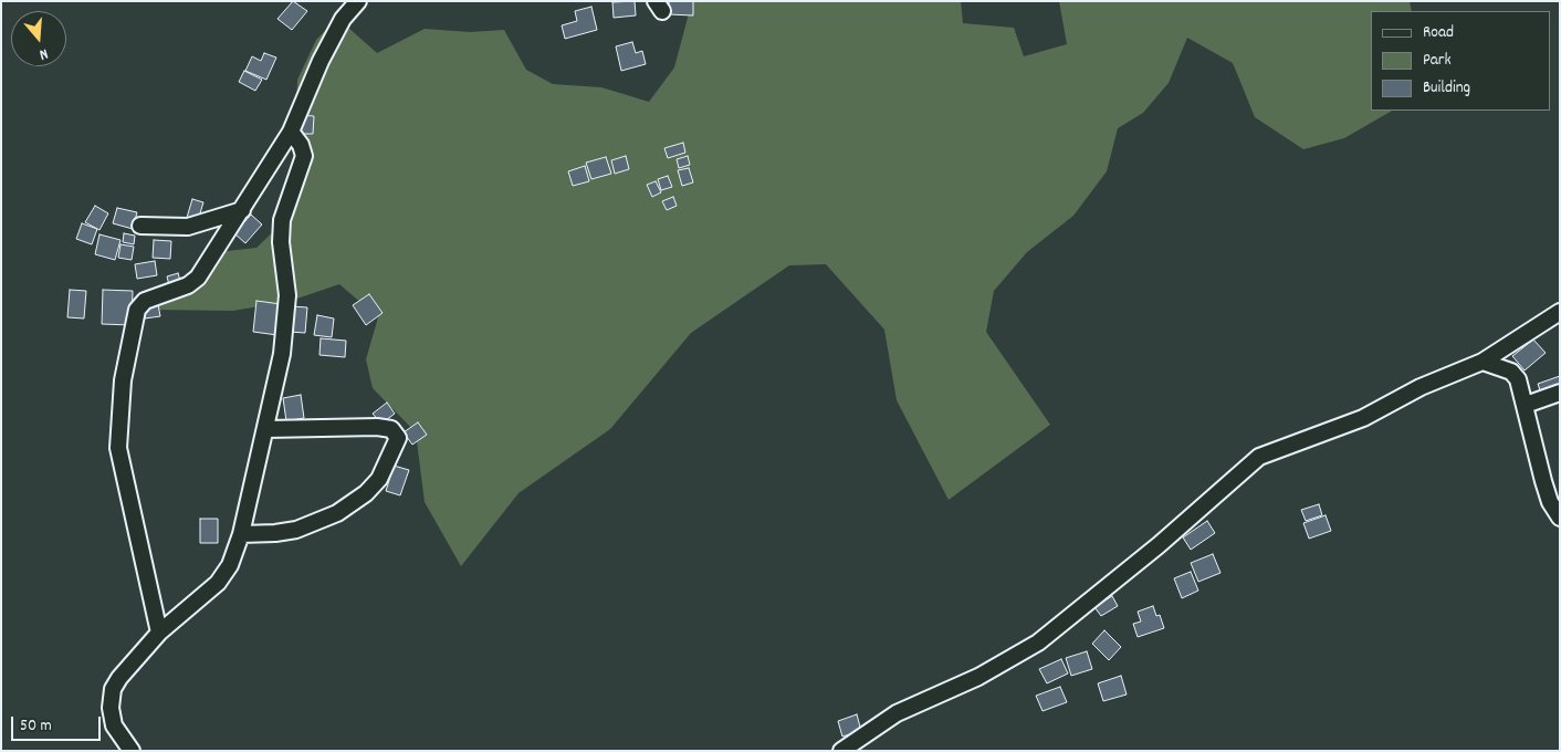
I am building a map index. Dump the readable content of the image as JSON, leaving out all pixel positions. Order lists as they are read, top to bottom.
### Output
{
  "legend": ["Road", "Park", "Building"],
  "scale_bar": "50 m",
  "north": "bottom"
}
